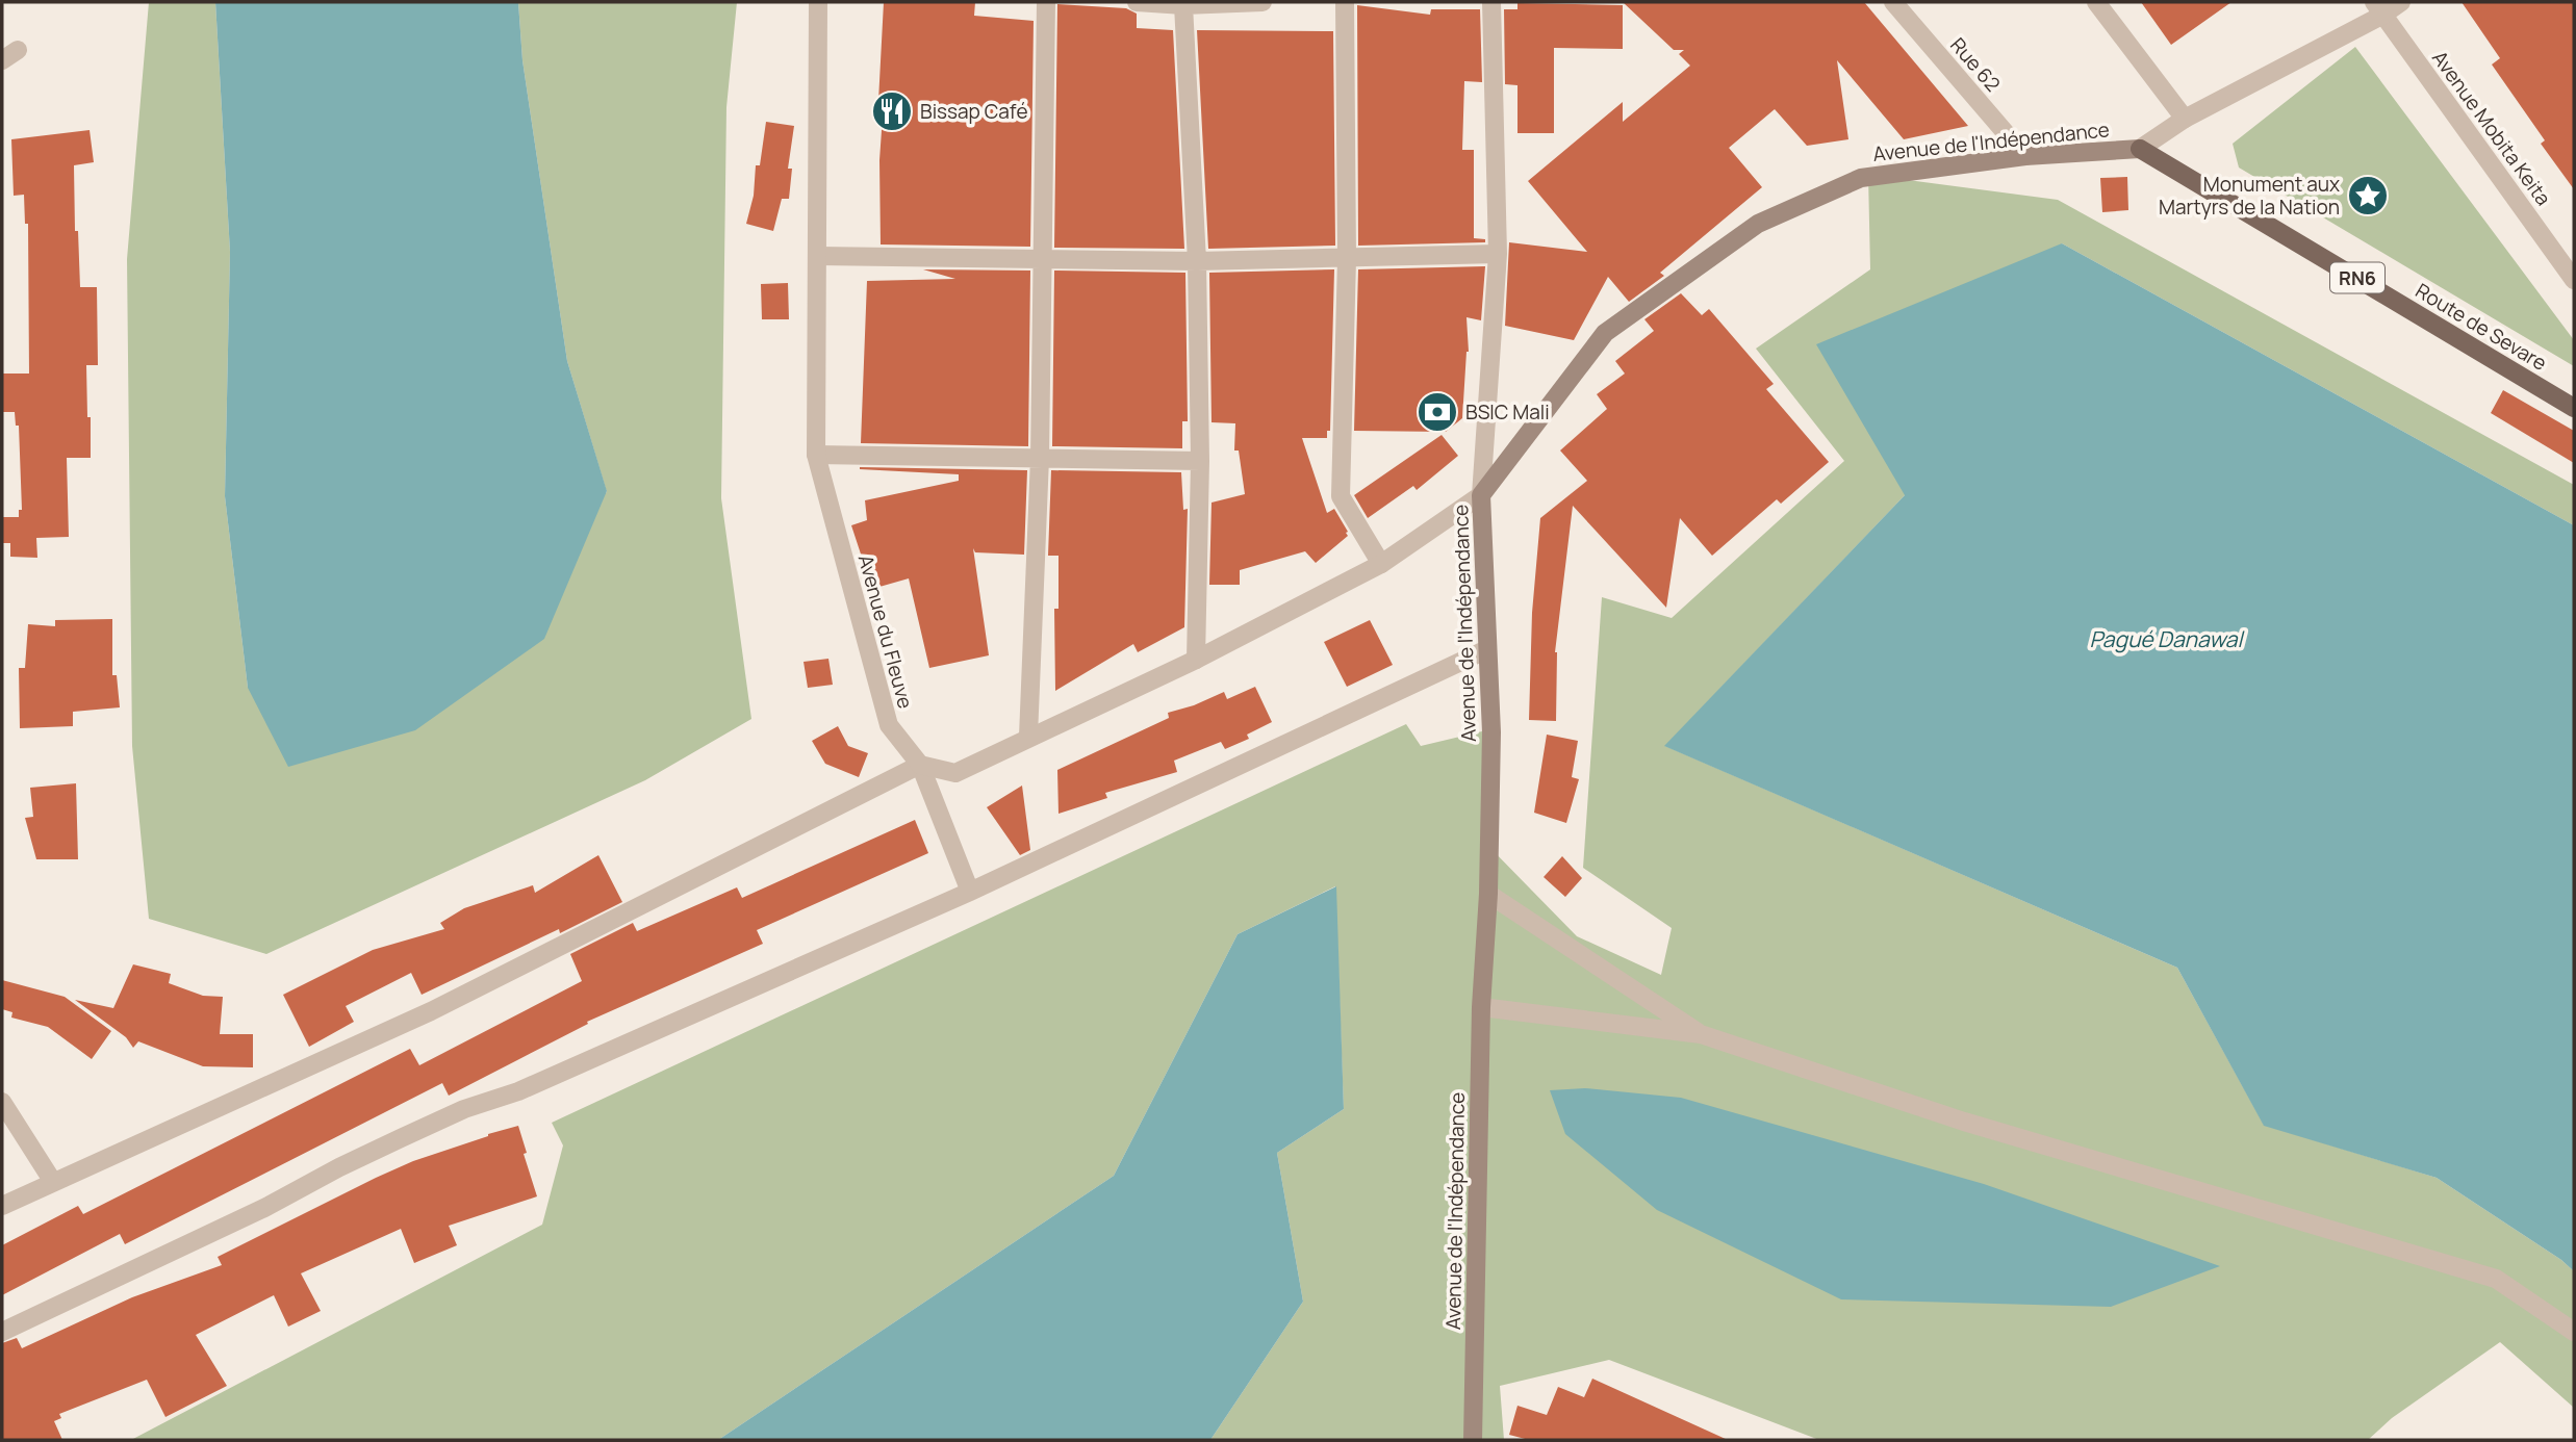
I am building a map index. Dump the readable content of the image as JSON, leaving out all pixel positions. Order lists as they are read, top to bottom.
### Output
{
  "streets": {
    "main road": ["Avenue de l'Indépendance", "RN6", "Route de Sevare"],
    "street": ["Rue 62", "Avenue Mobita Keita", "Avenue du Fleuve"]
  },
  "crossings": [
    ["Rue 62", "Avenue de l'Indépendance"],
    ["Avenue de l'Indépendance", "Route de Sevare"]
  ],
  "water": ["Pagué Danawal"],
  "places": {
    "restaurant": ["Bissap Café"],
    "place": ["Monument aux Martyrs de la Nation"],
    "bank": ["BSIC Mali"]
  }
}
